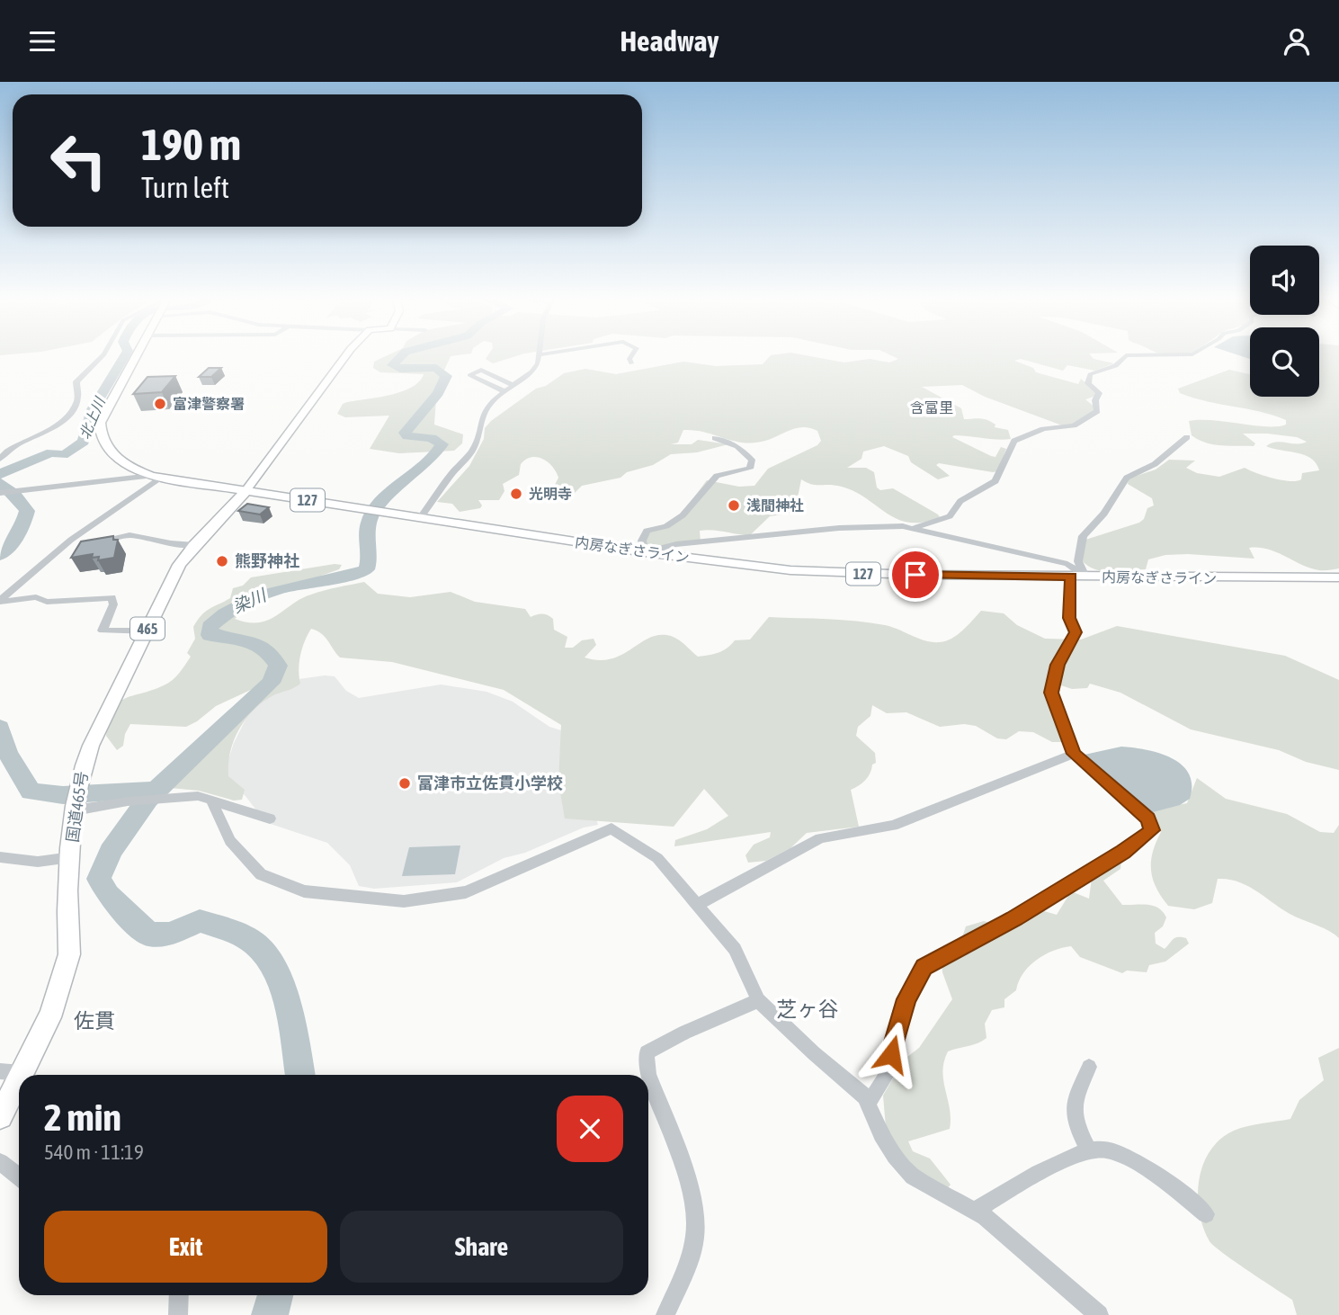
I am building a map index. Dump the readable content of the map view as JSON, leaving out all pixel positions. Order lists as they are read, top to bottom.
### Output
{
  "streets": {
    "highway": [
      "127",
      "内房なぎさライン",
      "465",
      "国道465号"
    ]
  },
  "crossings": [
    ["内房なぎさライン", "国道465号"]
  ],
  "districts": ["含富里", "芝ヶ谷", "佐貫"],
  "water": ["北上川", "染川"],
  "places": [
    "富津警察署",
    "光明寺",
    "浅間神社",
    "熊野神社",
    "富津市立佐貫小学校"
  ],
  "page": {
    "header": "Headway",
    "turn": ["190 m", "Turn left"],
    "heading": ["2 min", "540 m · 11:19"],
    "buttons": ["Exit", "Share"]
  }
}
